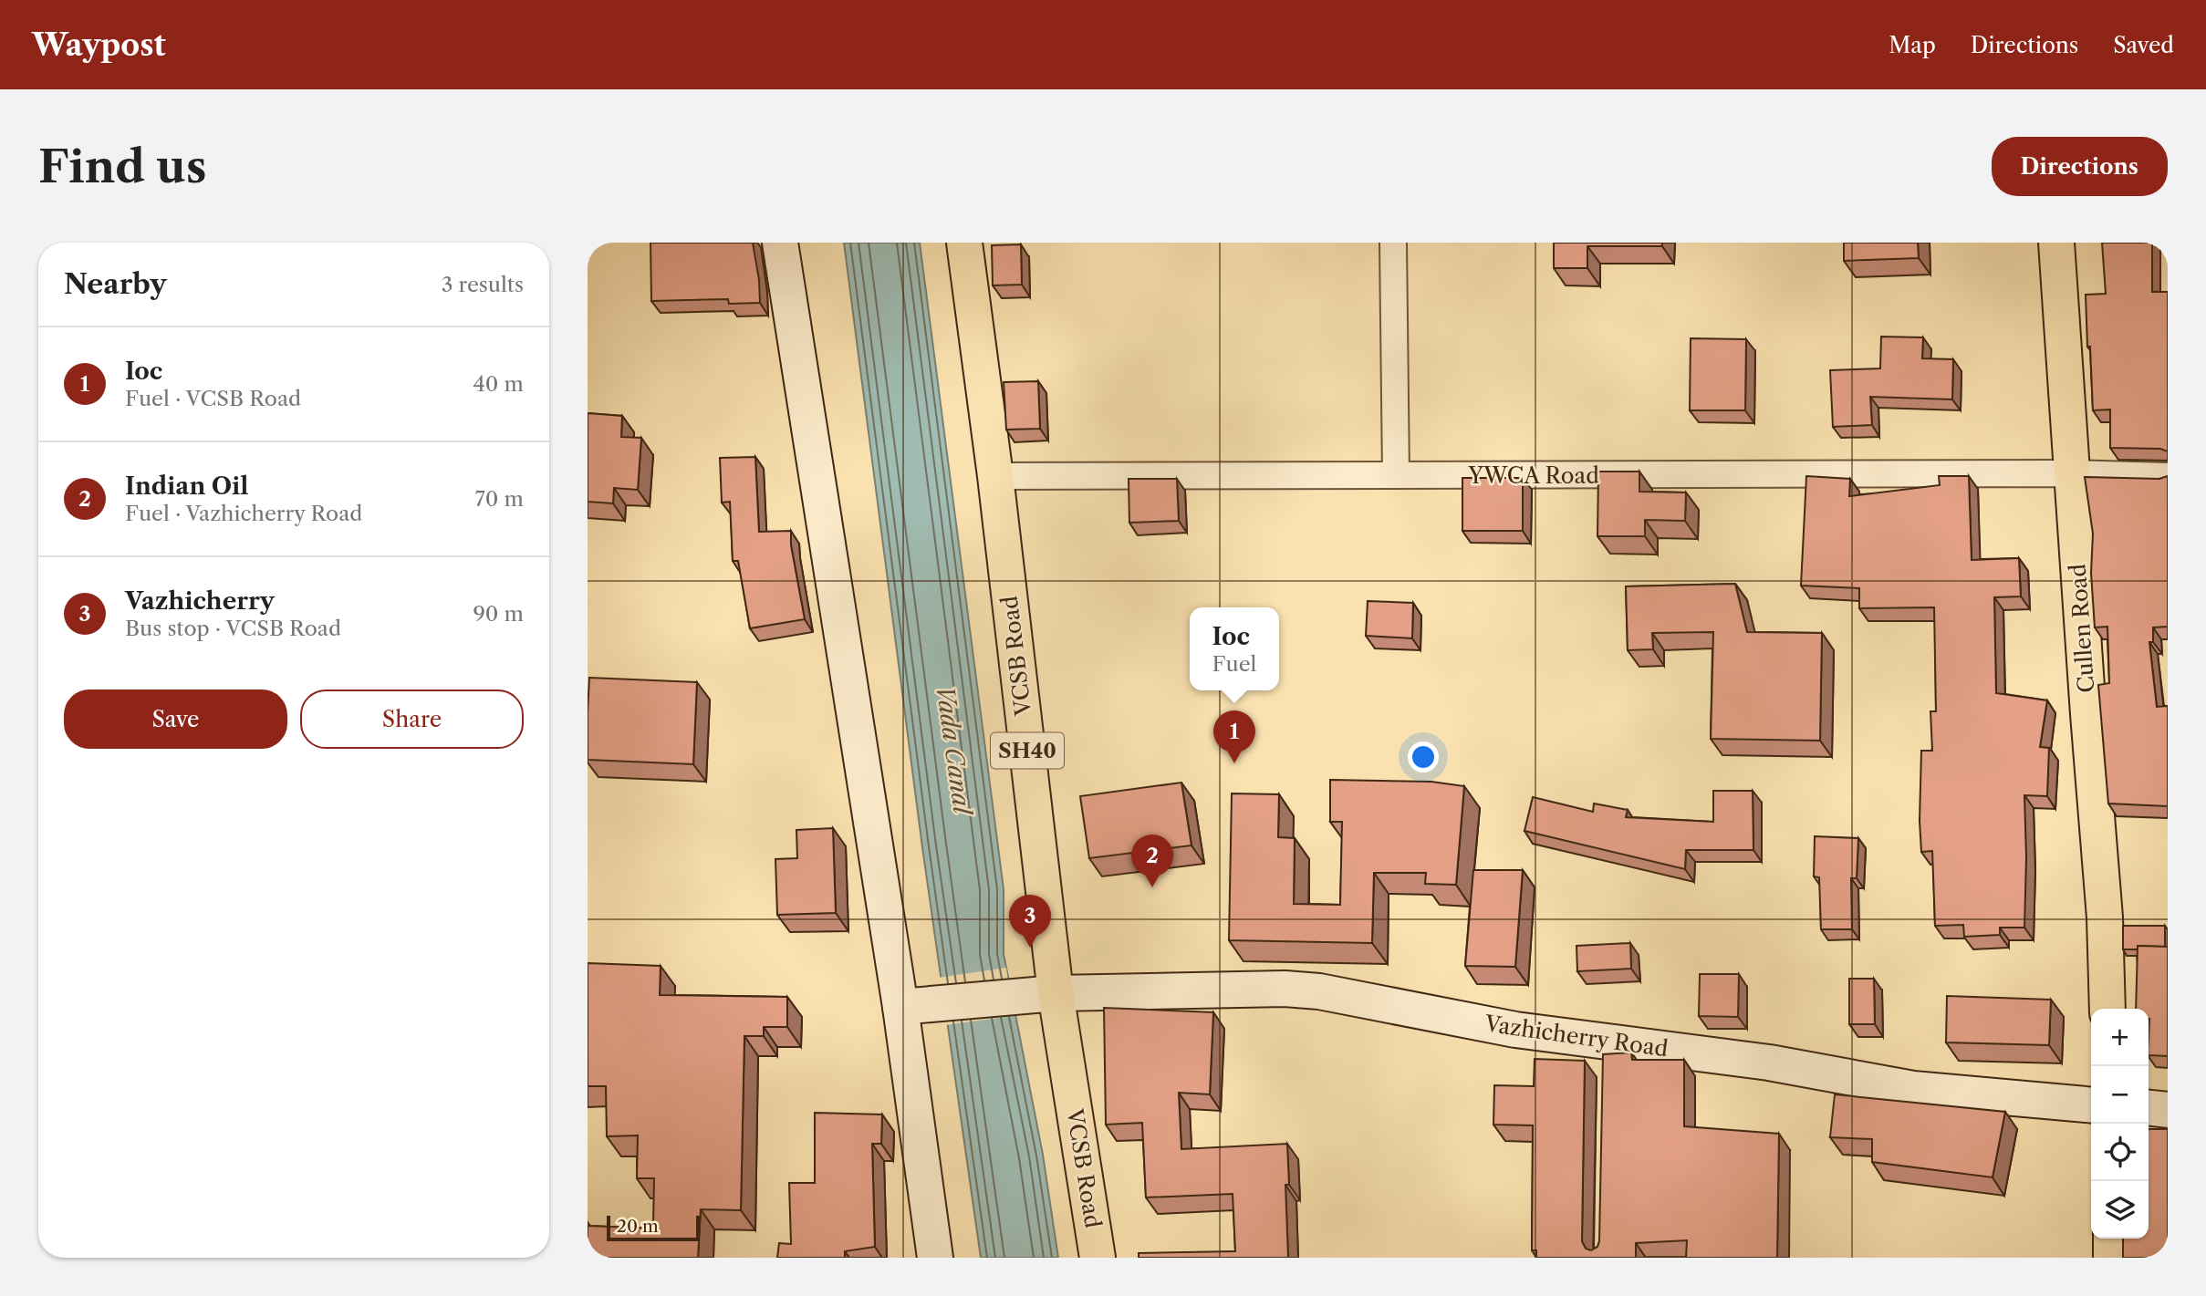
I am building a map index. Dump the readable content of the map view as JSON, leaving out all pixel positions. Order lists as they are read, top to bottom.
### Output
{
  "streets": {
    "main road": [
      "Cullen Road",
      "VCSB Road",
      "SH40",
      "Vazhicherry Road"
    ],
    "street": ["YWCA Road"]
  },
  "crossings": [
    ["YWCA Road", "Cullen Road"],
    ["YWCA Road", "VCSB Road"],
    ["VCSB Road", "Vazhicherry Road"]
  ],
  "water": ["Vada Canal"],
  "scale_bar": "20 m",
  "page": {
    "header": "Waypost",
    "nav": ["Map", "Directions", "Saved"],
    "buttons": [
      "Directions",
      ["Save", "Share"]
    ],
    "title": "Find us",
    "heading": ["Nearby", "3 results"],
    "list": [
      {
        "mark": "1",
        "name": "Ioc",
        "note": "Fuel · VCSB Road",
        "value": "40 m"
      },
      {
        "mark": "2",
        "name": "Indian Oil",
        "note": "Fuel · Vazhicherry Road",
        "value": "70 m"
      },
      {
        "mark": "3",
        "name": "Vazhicherry",
        "note": "Bus stop · VCSB Road",
        "value": "90 m"
      }
    ],
    "popup": ["Ioc", "Fuel"],
    "pins": ["1", "2", "3"],
    "map_buttons": ["+", "−"],
    "scale": "20 m"
  }
}
